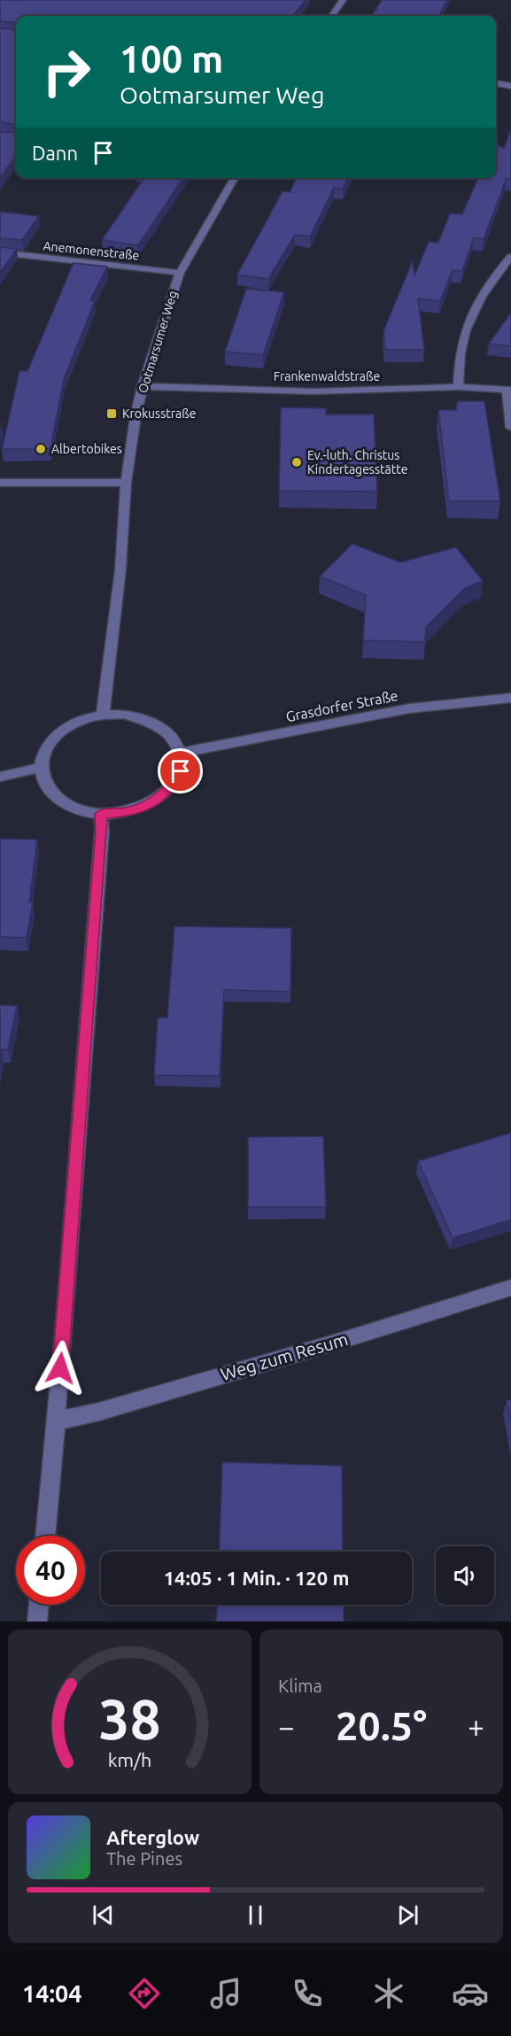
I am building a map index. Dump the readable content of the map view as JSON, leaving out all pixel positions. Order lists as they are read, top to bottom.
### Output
{
  "streets": {
    "street": [
      "Anemonenstraße",
      "Ootmarsumer Weg",
      "Frankenwaldstraße",
      "Grasdorfer Straße",
      "Weg zum Resum"
    ]
  },
  "crossings": [
    ["Anemonenstraße", "Ootmarsumer Weg"],
    ["Ootmarsumer Weg", "Frankenwaldstraße"],
    ["Ootmarsumer Weg", "Grasdorfer Straße"]
  ],
  "places": {
    "transit": ["Krokusstraße"],
    "other": ["Albertobikes", "Ev.-luth. Christus Kindertagesstätte"]
  },
  "page": {
    "turn": ["100 m", "Ootmarsumer Weg"],
    "then": "Dann",
    "limit": "40",
    "trip": "14:05 · 1 Min. · 120 m",
    "tile": "Klima",
    "heat": ["−", "20.5°", "+"],
    "song": ["Afterglow", "The Pines"],
    "tabs": "14:04",
    "gauge": ["38", "km/h"]
  }
}
